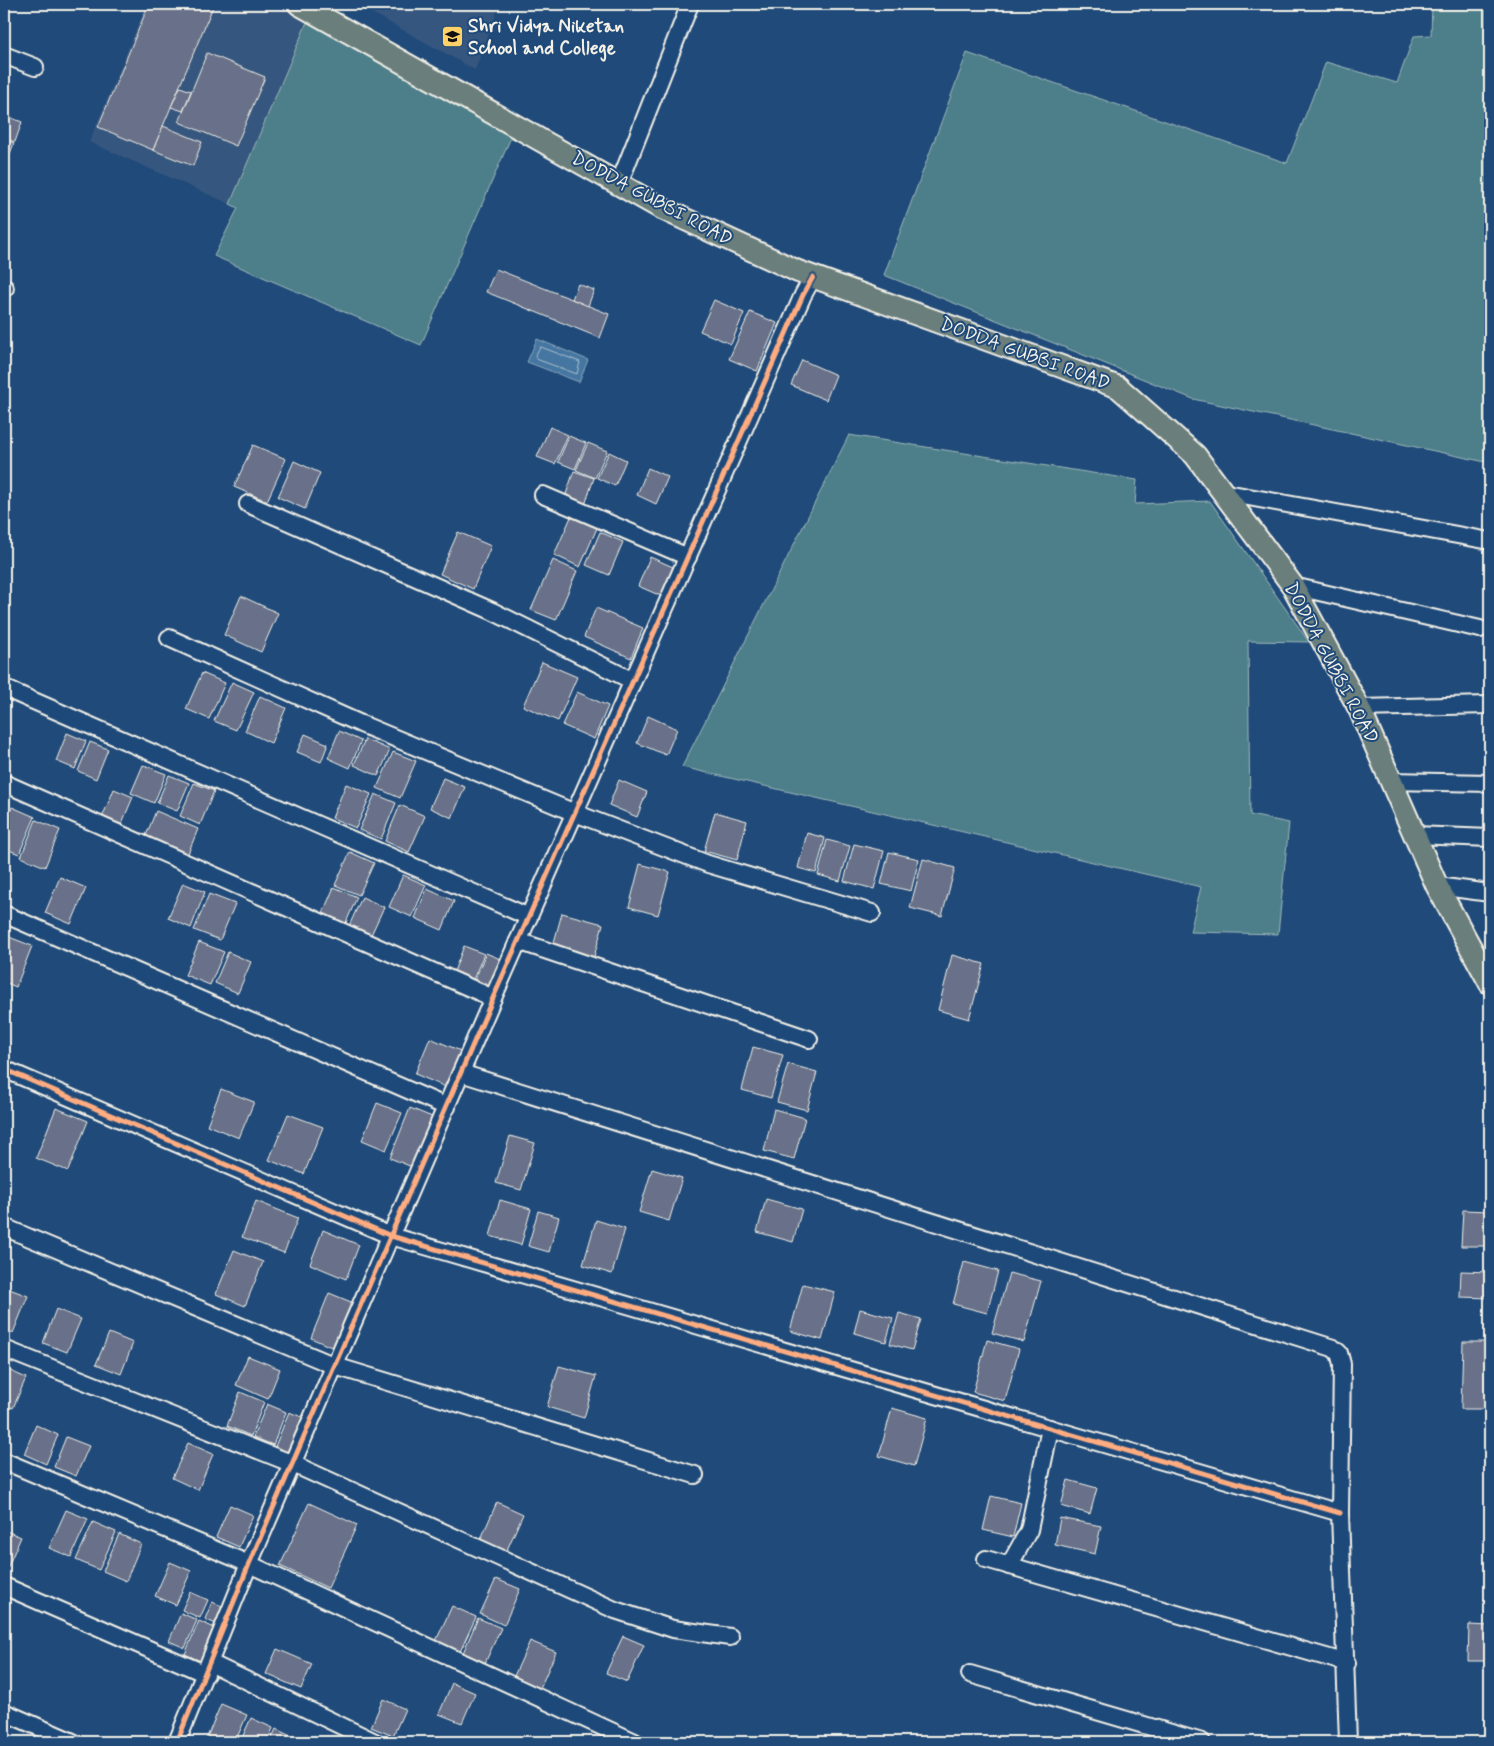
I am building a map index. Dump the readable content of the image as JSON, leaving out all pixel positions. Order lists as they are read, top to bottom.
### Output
{
  "streets": {
    "main road": ["DODDA GUBBI ROAD"]
  },
  "places": {
    "school or university": ["Shri Vidya Niketan School and College"]
  }
}
